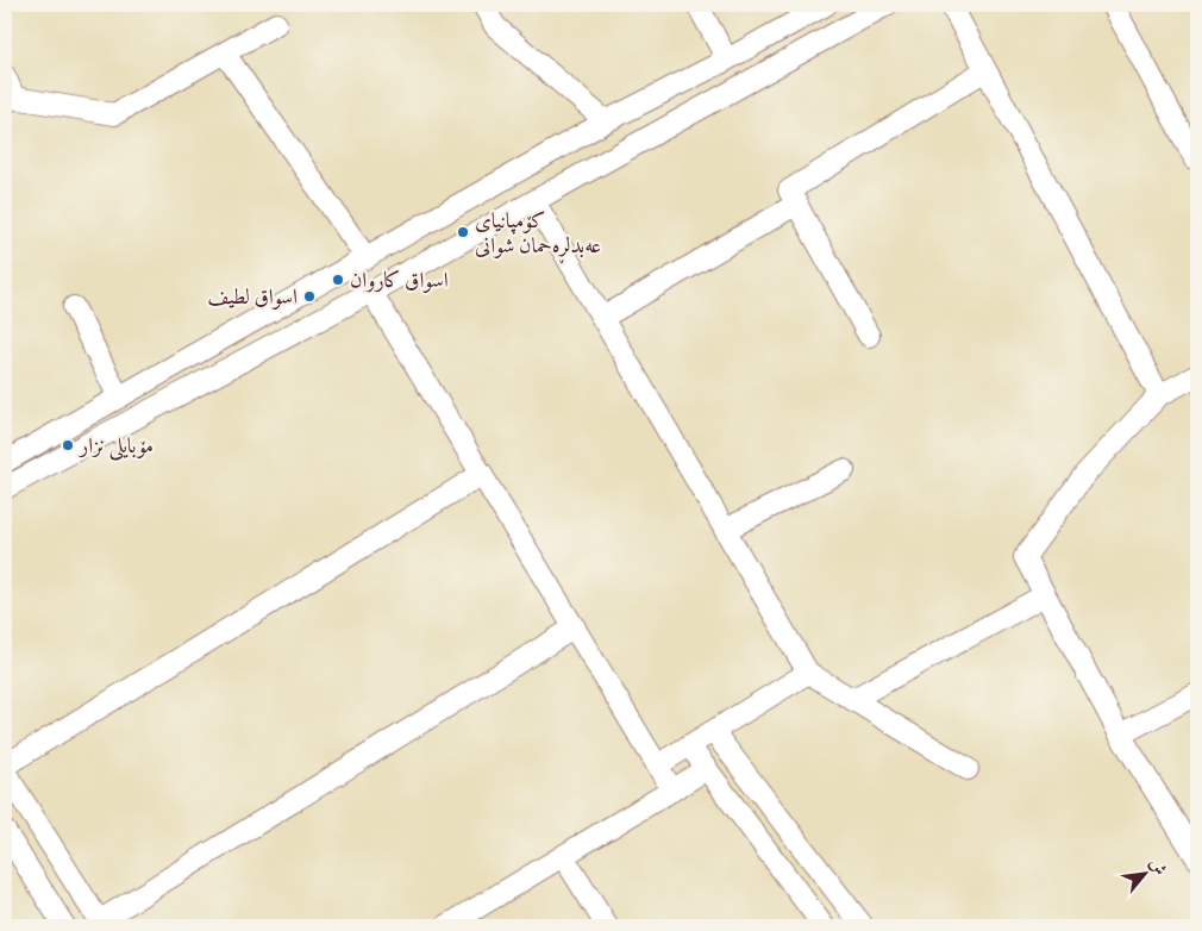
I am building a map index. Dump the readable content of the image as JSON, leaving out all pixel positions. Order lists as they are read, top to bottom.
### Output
{
  "places": [
    "کۆمپانیای عەبدلڕەحمان شوانی",
    "اسواق كاروان",
    "اسواق لطيف",
    "مۆبایلی نزار"
  ],
  "north": "top right"
}
